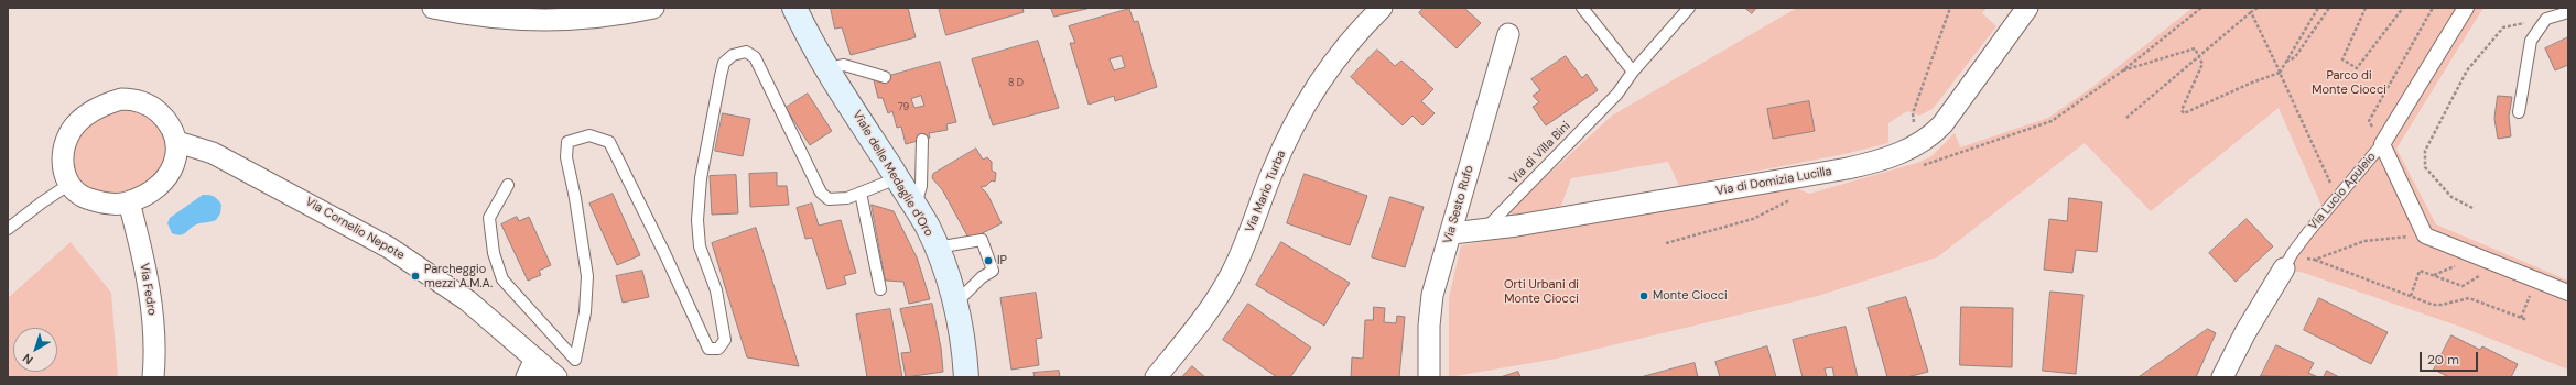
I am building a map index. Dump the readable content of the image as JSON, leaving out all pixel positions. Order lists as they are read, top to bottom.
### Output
{
  "streets": {
    "main road": ["Viale delle Medaglie d'Oro"],
    "street": [
      "Via di Domizia Lucilla",
      "Via Mario Turba",
      "Via Lucio Apuleio",
      "Via Sesto Rufo",
      "Via Cornelio Nepote",
      "Via Fedro"
    ],
    "lane": ["Via di Villa Bini"]
  },
  "crossings": [
    ["Via di Villa Bini", "Via di Domizia Lucilla"],
    ["Via di Domizia Lucilla", "Via Sesto Rufo"],
    ["Via Cornelio Nepote", "Via Fedro"]
  ],
  "parks": ["Parco di Monte Ciocci", "Orti Urbani di Monte Ciocci"],
  "places": ["IP", "Parcheggio mezzi A.M.A.", "Monte Ciocci"],
  "house_numbers": ["8 D", "79"],
  "scale_bar": "20 m",
  "north": "bottom left"
}
